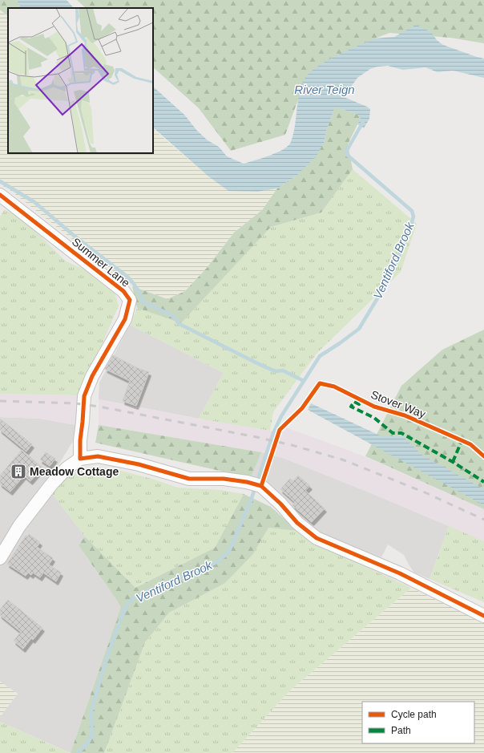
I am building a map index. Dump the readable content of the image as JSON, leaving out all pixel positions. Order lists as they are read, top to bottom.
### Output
{
  "streets": {
    "street": ["Summer Lane"],
    "cycle path": ["Stover Way"]
  },
  "water": ["River Teign", "Ventiford Brook"],
  "places": {
    "building": ["Meadow Cottage"]
  },
  "legend": ["Cycle path", "Path"]
}
